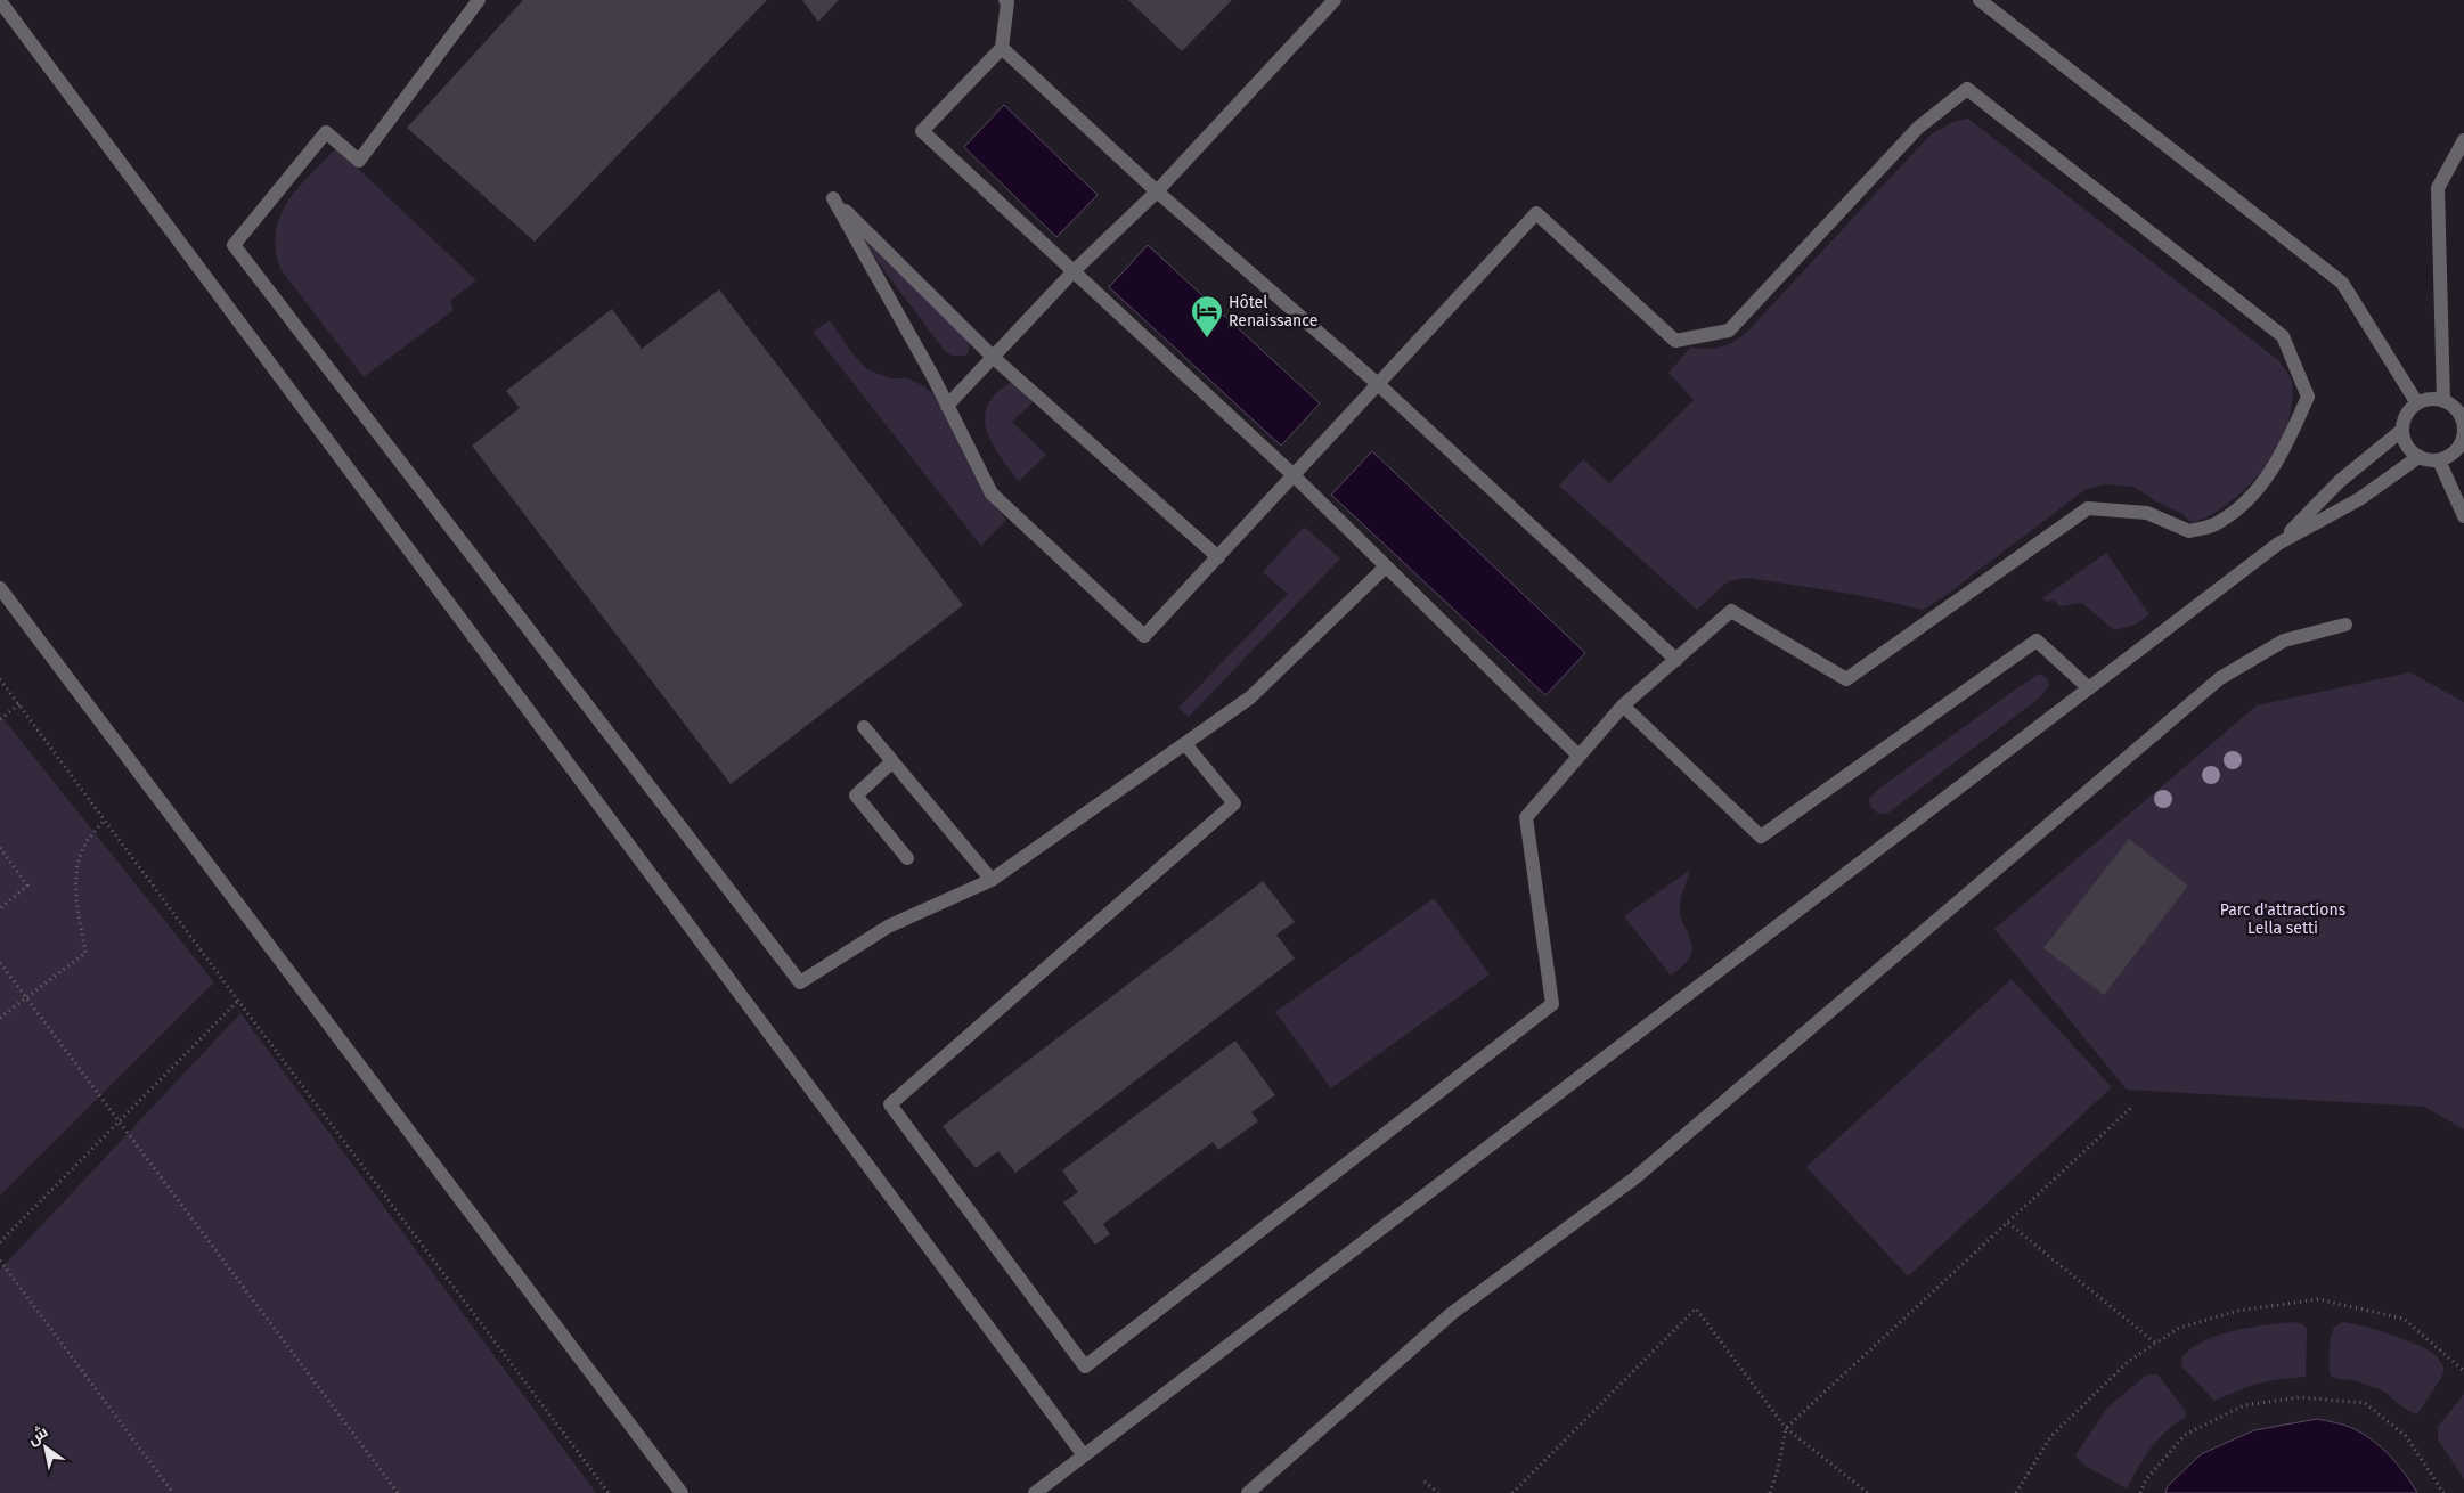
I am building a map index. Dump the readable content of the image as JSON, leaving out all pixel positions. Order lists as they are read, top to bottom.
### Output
{
  "parks": ["Parc d'attractions Lella setti"],
  "places": {
    "hotel": ["Hôtel Renaissance"]
  },
  "north": "top left"
}
